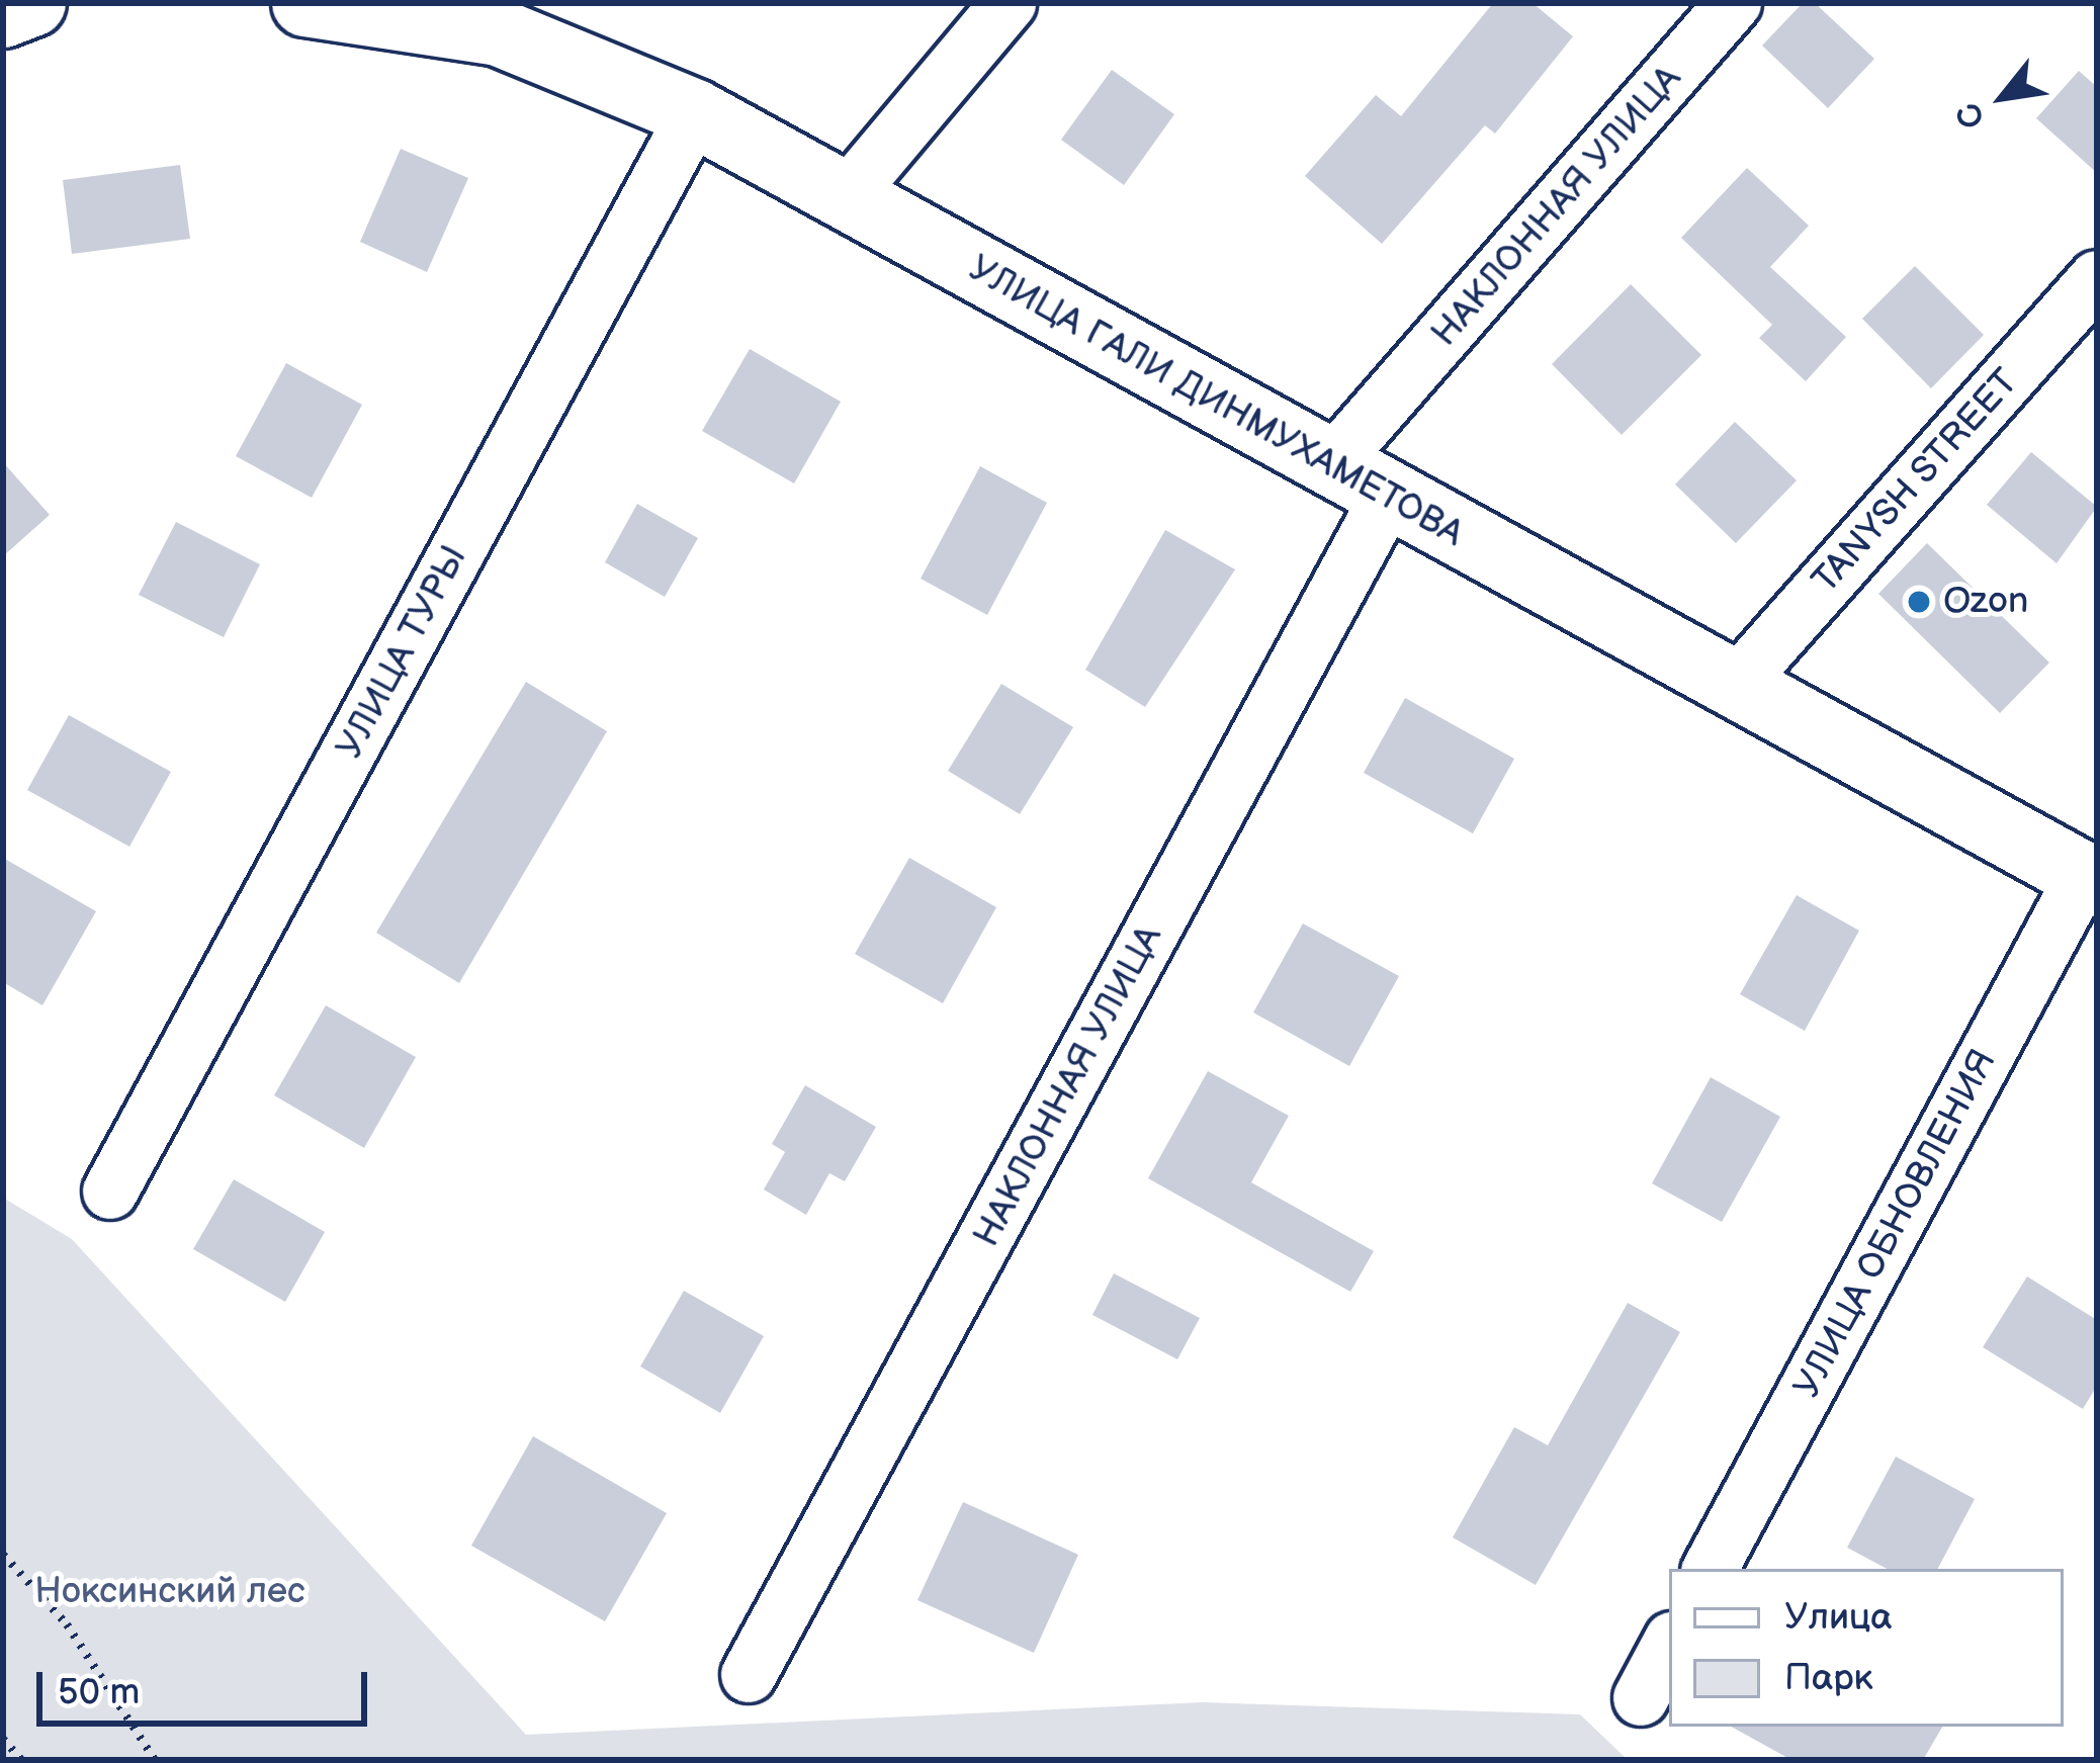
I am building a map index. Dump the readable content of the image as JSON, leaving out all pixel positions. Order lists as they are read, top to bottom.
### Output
{
  "streets": {
    "street": [
      "НАКЛОННАЯ УЛИЦА",
      "УЛИЦА ГАЛИ ДИНМУХАМЕТОВА",
      "TANYSH STREET",
      "УЛИЦА ТУРЫ",
      "УЛИЦА ОБНОВЛЕНИЯ"
    ]
  },
  "crossings": [
    ["НАКЛОННАЯ УЛИЦА", "УЛИЦА ГАЛИ ДИНМУХАМЕТОВА"],
    ["УЛИЦА ГАЛИ ДИНМУХАМЕТОВА", "TANYSH STREET"],
    ["УЛИЦА ГАЛИ ДИНМУХАМЕТОВА", "УЛИЦА ТУРЫ"],
    ["УЛИЦА ГАЛИ ДИНМУХАМЕТОВА", "УЛИЦА ОБНОВЛЕНИЯ"]
  ],
  "parks": ["Ноксинский лес"],
  "places": ["Ozon"],
  "legend": ["Улица", "Парк"],
  "scale_bar": "50 m",
  "north": "bottom left"
}
